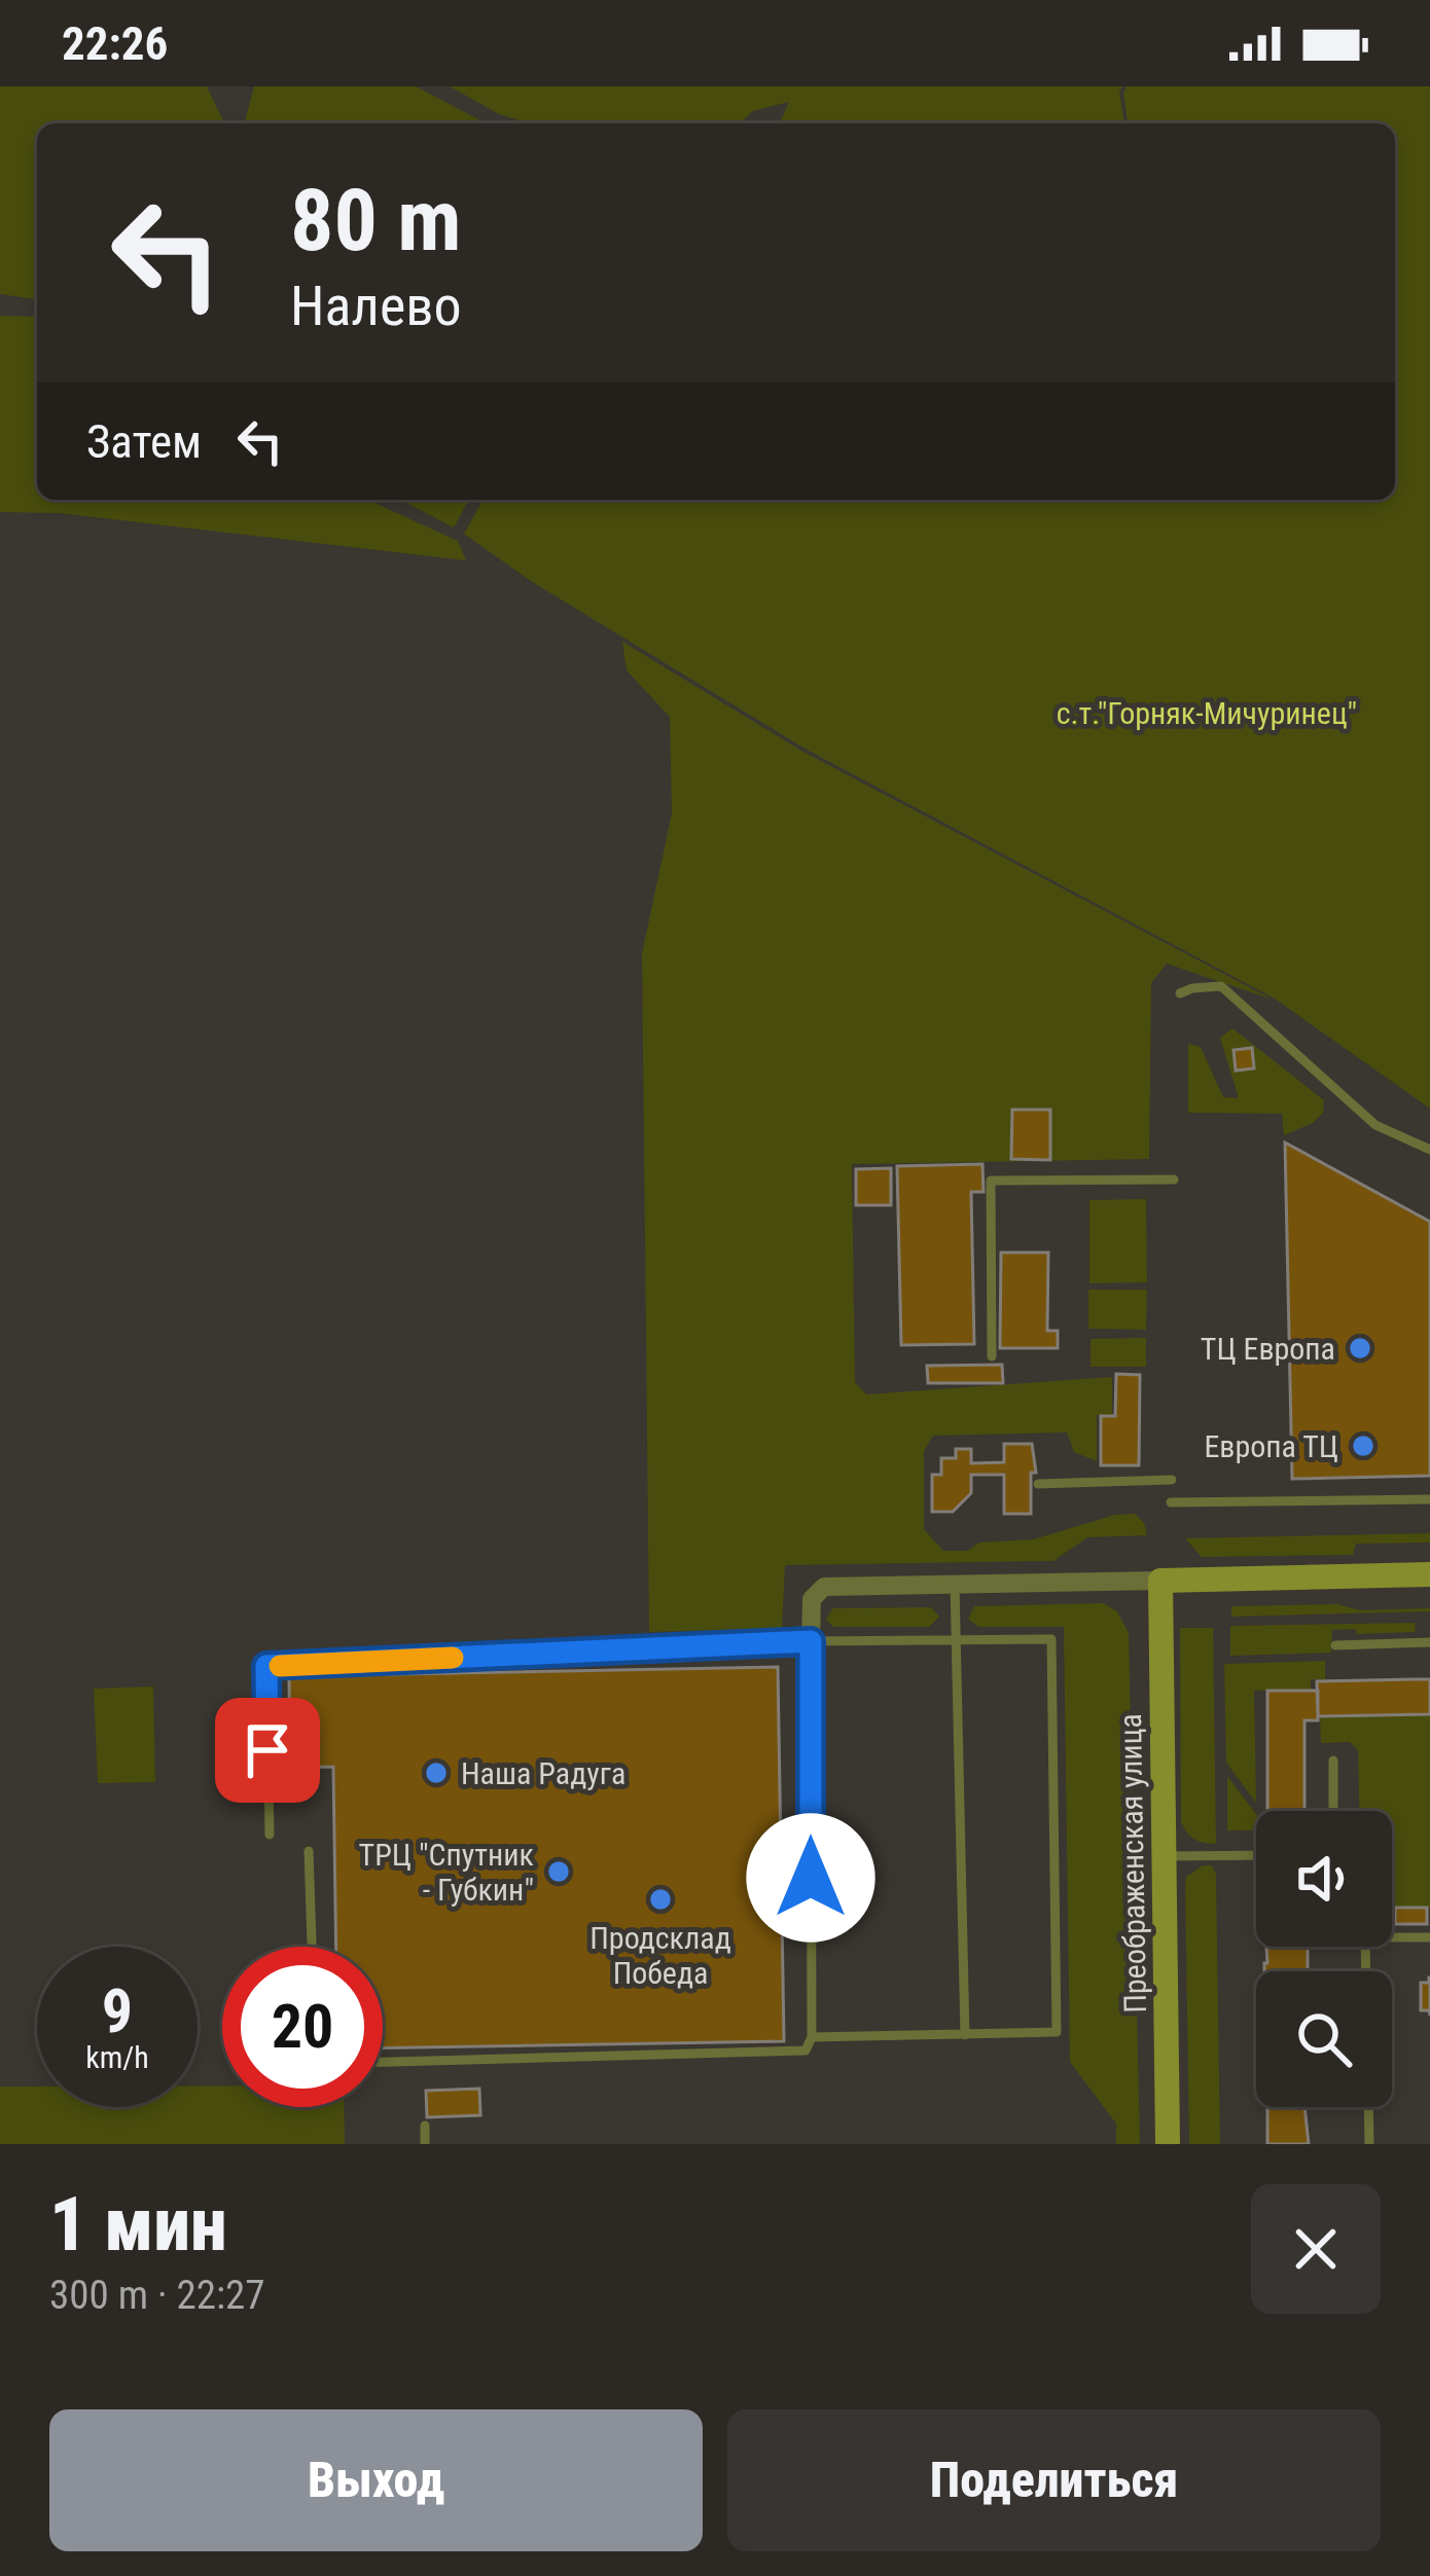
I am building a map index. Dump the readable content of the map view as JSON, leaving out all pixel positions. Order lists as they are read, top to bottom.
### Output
{
  "streets": {
    "main road": ["Преображенская улица"]
  },
  "parks": ["с.т.\"Горняк-Мичуринец\""],
  "places": [
    "ТЦ Европа",
    "Европа ТЦ",
    "Наша Радуга",
    "ТРЦ \"Спутник - Губкин\"",
    "Продсклад Победа"
  ],
  "page": {
    "status": "22:26",
    "turn": ["80 m", "Налево"],
    "then": "Затем",
    "speed": "9 km/h",
    "limit": "20",
    "heading": ["1 мин", "300 m · 22:27"],
    "buttons": ["Выход", "Поделиться"]
  }
}
